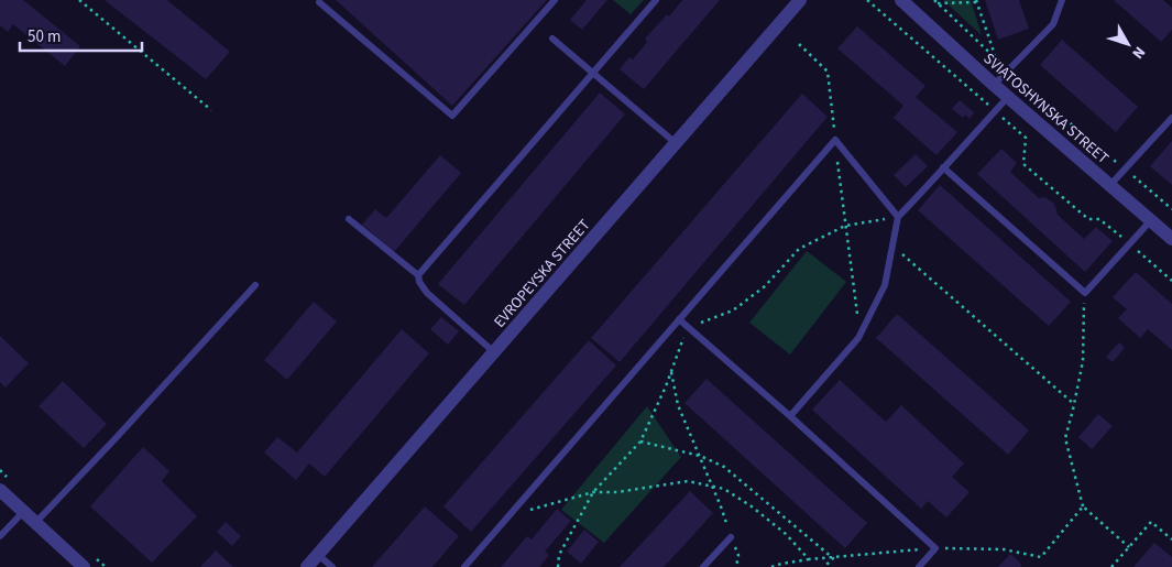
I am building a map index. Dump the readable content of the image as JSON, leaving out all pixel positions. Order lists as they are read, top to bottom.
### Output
{
  "streets": {
    "street": ["SVIATOSHYNSKA STREET", "EVROPEYSKA STREET"]
  },
  "scale_bar": "50 m",
  "north": "bottom right"
}
